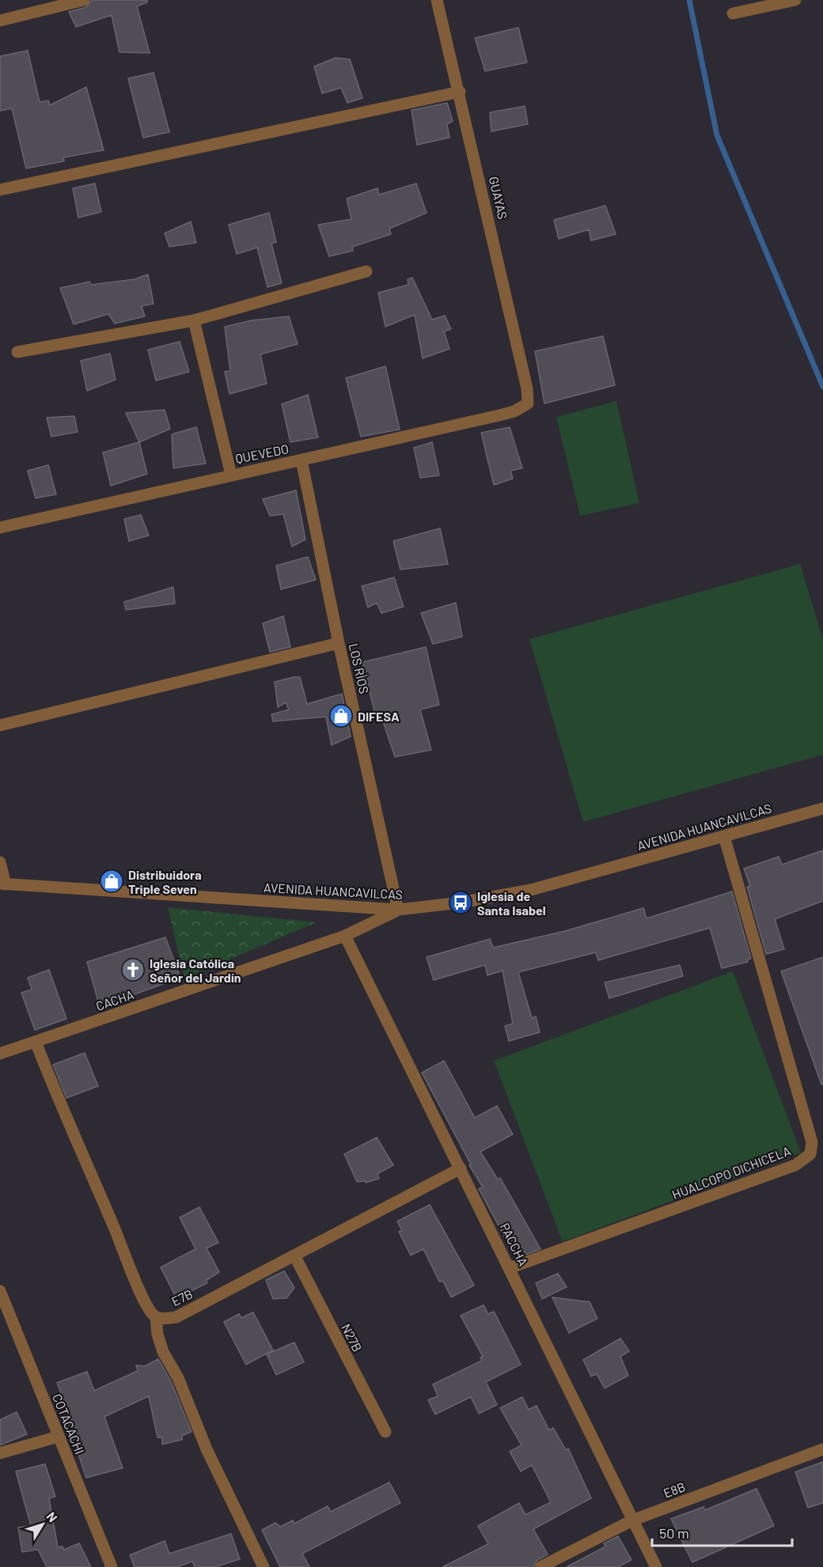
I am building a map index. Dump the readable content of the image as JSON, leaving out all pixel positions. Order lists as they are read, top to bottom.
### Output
{
  "streets": {
    "street": [
      "GUAYAS",
      "QUEVEDO",
      "LOS RÌOS",
      "AVENIDA HUANCAVILCAS",
      "CACHA",
      "HUALCOPO DICHICELA",
      "PACCHA",
      "E7B",
      "N27B",
      "COTACACHI",
      "E8B"
    ]
  },
  "crossings": [
    ["GUAYAS", "QUEVEDO"],
    ["QUEVEDO", "LOS RÌOS"],
    ["LOS RÌOS", "AVENIDA HUANCAVILCAS"],
    ["LOS RÌOS", "CACHA"],
    ["AVENIDA HUANCAVILCAS", "CACHA"],
    ["AVENIDA HUANCAVILCAS", "HUALCOPO DICHICELA"],
    ["CACHA", "PACCHA"],
    ["HUALCOPO DICHICELA", "PACCHA"],
    ["PACCHA", "E7B"],
    ["PACCHA", "E8B"],
    ["E7B", "N27B"]
  ],
  "places": {
    "shop": ["DIFESA", "Distribuidora Triple Seven"],
    "bus stop": ["Iglesia de Santa Isabel"],
    "church": ["Iglesia Católica Señor del Jardín"]
  },
  "scale_bar": "50 m",
  "north": "top right"
}
